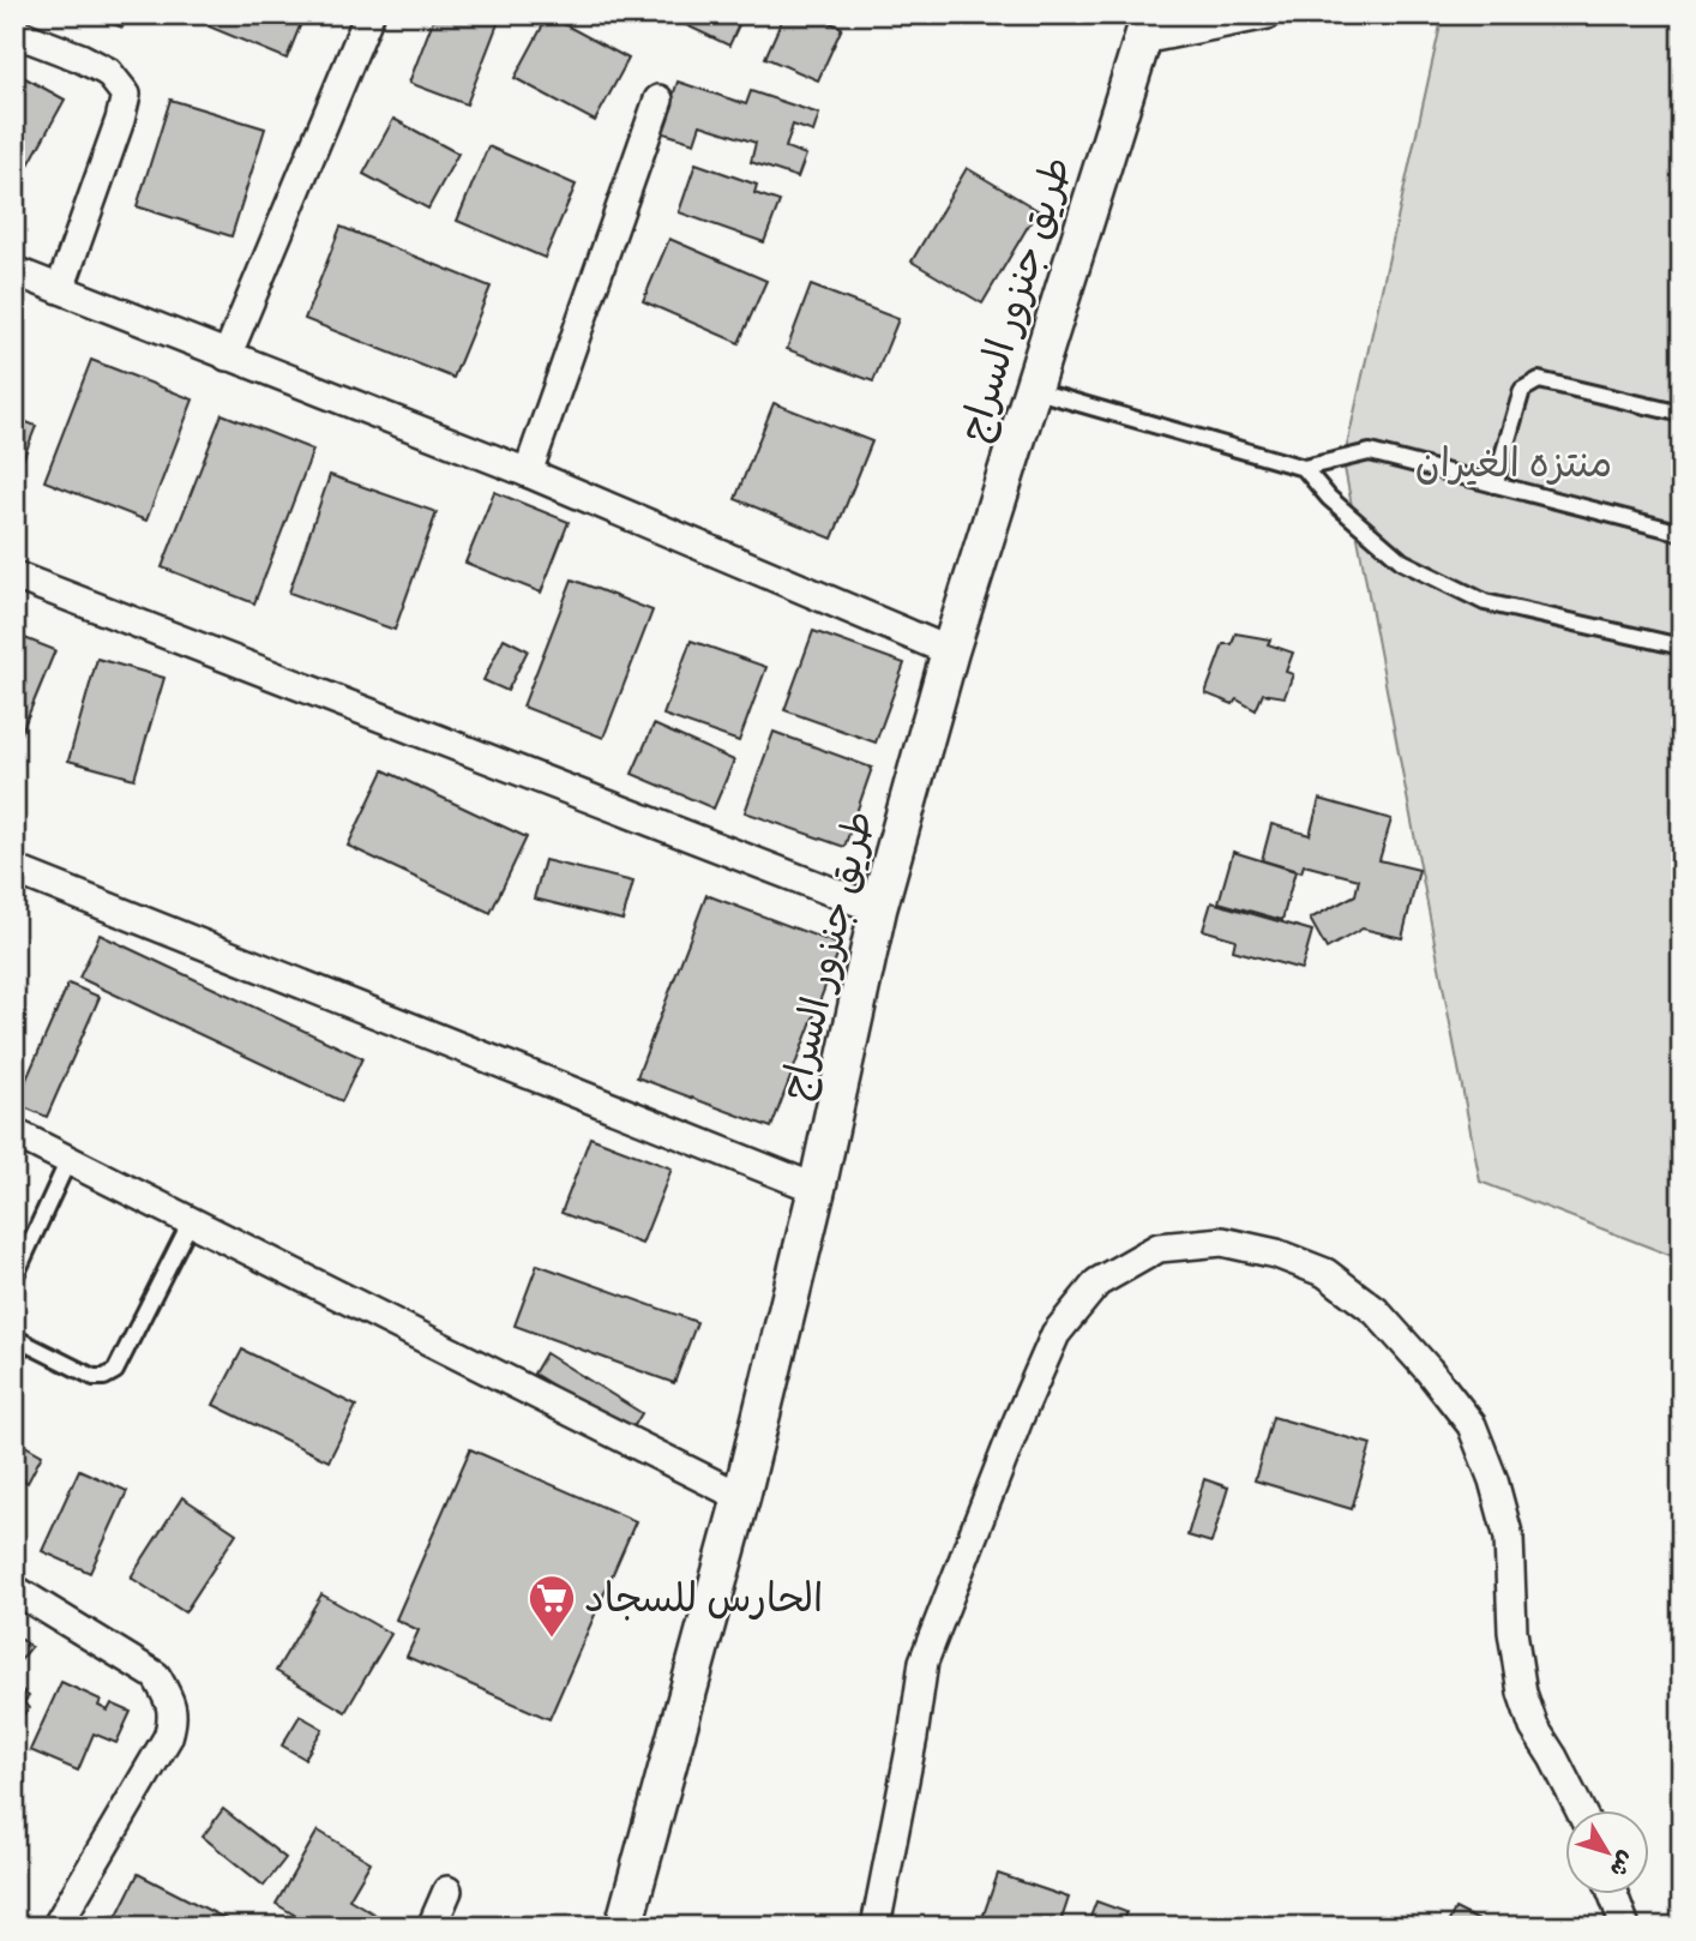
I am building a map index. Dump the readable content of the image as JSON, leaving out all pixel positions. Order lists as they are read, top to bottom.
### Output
{
  "streets": {
    "street": ["طريق جنزور السراج"]
  },
  "parks": ["منتزه الغيران"],
  "places": {
    "supermarket": ["الحارس للسجاد"]
  },
  "north": "bottom right"
}
